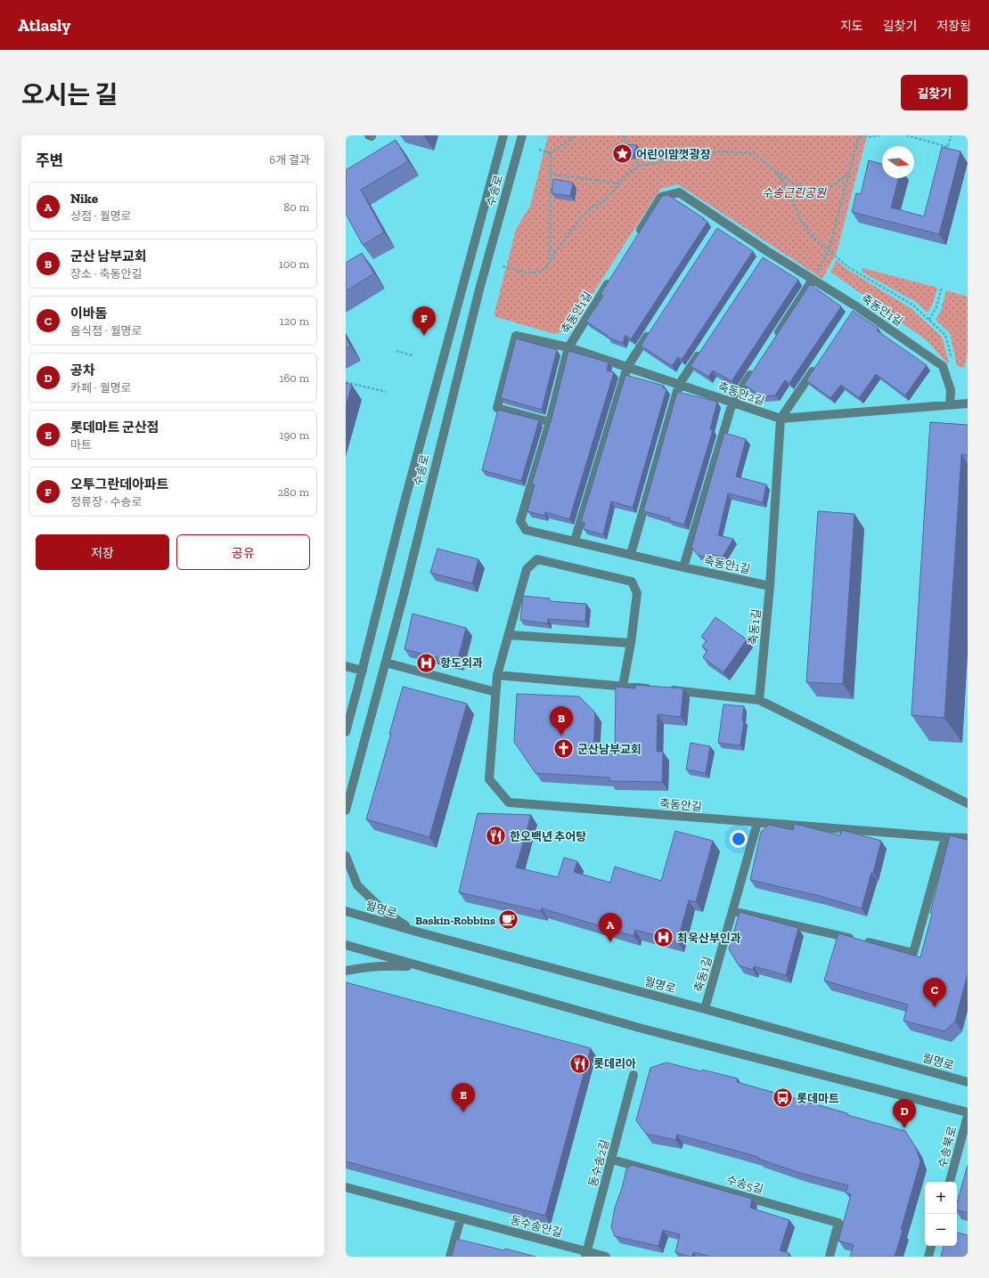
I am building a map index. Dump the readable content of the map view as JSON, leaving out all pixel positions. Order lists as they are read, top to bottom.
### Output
{
  "streets": {
    "street": [
      "수송로",
      "축동안1길",
      "축동안2길",
      "축동1길",
      "축동안길",
      "월명로",
      "수송북로",
      "동수송2길",
      "수송5길",
      "동수송안길"
    ]
  },
  "crossings": [
    ["축동안1길", "축동안2길"],
    ["축동안1길", "축동1길"],
    ["축동안2길", "축동1길"],
    ["축동1길", "축동안길"],
    ["축동1길", "월명로"],
    ["동수송2길", "수송5길"],
    ["동수송2길", "동수송안길"]
  ],
  "parks": ["수송근린공원"],
  "places": {
    "place": ["어린이맘껏광장"],
    "hospital": ["항도외과", "최욱산부인과"],
    "church": ["군산남부교회"],
    "restaurant": ["한오백년 추어탕", "롯데리아"],
    "cafe": ["Baskin-Robbins"],
    "bus stop": ["롯데마트"]
  },
  "north": "right",
  "page": {
    "header": "Atlasly",
    "nav": ["지도", "길찾기", "저장됨"],
    "title": "오시는 길",
    "buttons": [
      "길찾기",
      ["저장", "공유"]
    ],
    "heading": ["주변", "6개 결과"],
    "list": [
      {
        "mark": "A",
        "name": "Nike",
        "note": "상점 · 월명로",
        "value": "80 m"
      },
      {
        "mark": "B",
        "name": "군산 남부교회",
        "note": "장소 · 축동안길",
        "value": "100 m"
      },
      {
        "mark": "C",
        "name": "이바돔",
        "note": "음식점 · 월명로",
        "value": "120 m"
      },
      {
        "mark": "D",
        "name": "공차",
        "note": "카페 · 월명로",
        "value": "160 m"
      },
      {
        "mark": "E",
        "name": "롯데마트 군산점",
        "note": "마트",
        "value": "190 m"
      },
      {
        "mark": "F",
        "name": "오투그란데아파트",
        "note": "정류장 · 수송로",
        "value": "280 m"
      }
    ],
    "pins": [
      "F",
      "B",
      "A",
      "C",
      "E",
      "D"
    ],
    "map_buttons": ["+", "−"]
  }
}
